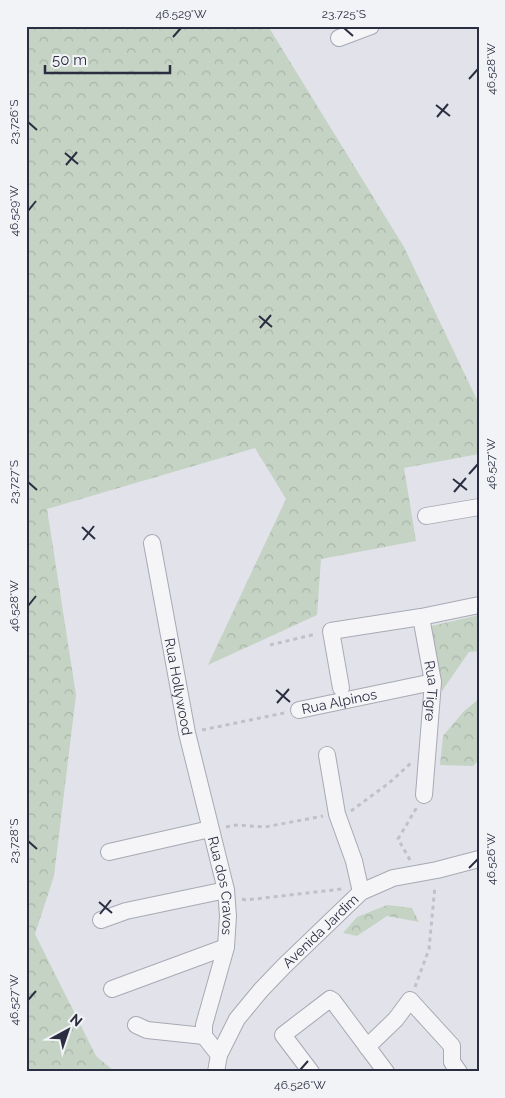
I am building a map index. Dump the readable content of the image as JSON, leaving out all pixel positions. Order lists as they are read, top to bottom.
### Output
{
  "streets": {
    "street": [
      "Rua Hollywood",
      "Rua Tigre",
      "Rua Alpinos",
      "Rua dos Cravos",
      "Avenida Jardim"
    ]
  },
  "crossings": [
    ["Rua Hollywood", "Rua Alpinos"],
    ["Rua Hollywood", "Rua dos Cravos"],
    ["Rua Tigre", "Rua Alpinos"]
  ],
  "scale_bar": "50 m",
  "north": "top right",
  "coordinates": [
    "46.529°W",
    "23.725°S",
    "46.528°W",
    "23.726°S",
    "46.527°W",
    "23.727°S",
    "23.728°S",
    "46.526°W"
  ]
}
